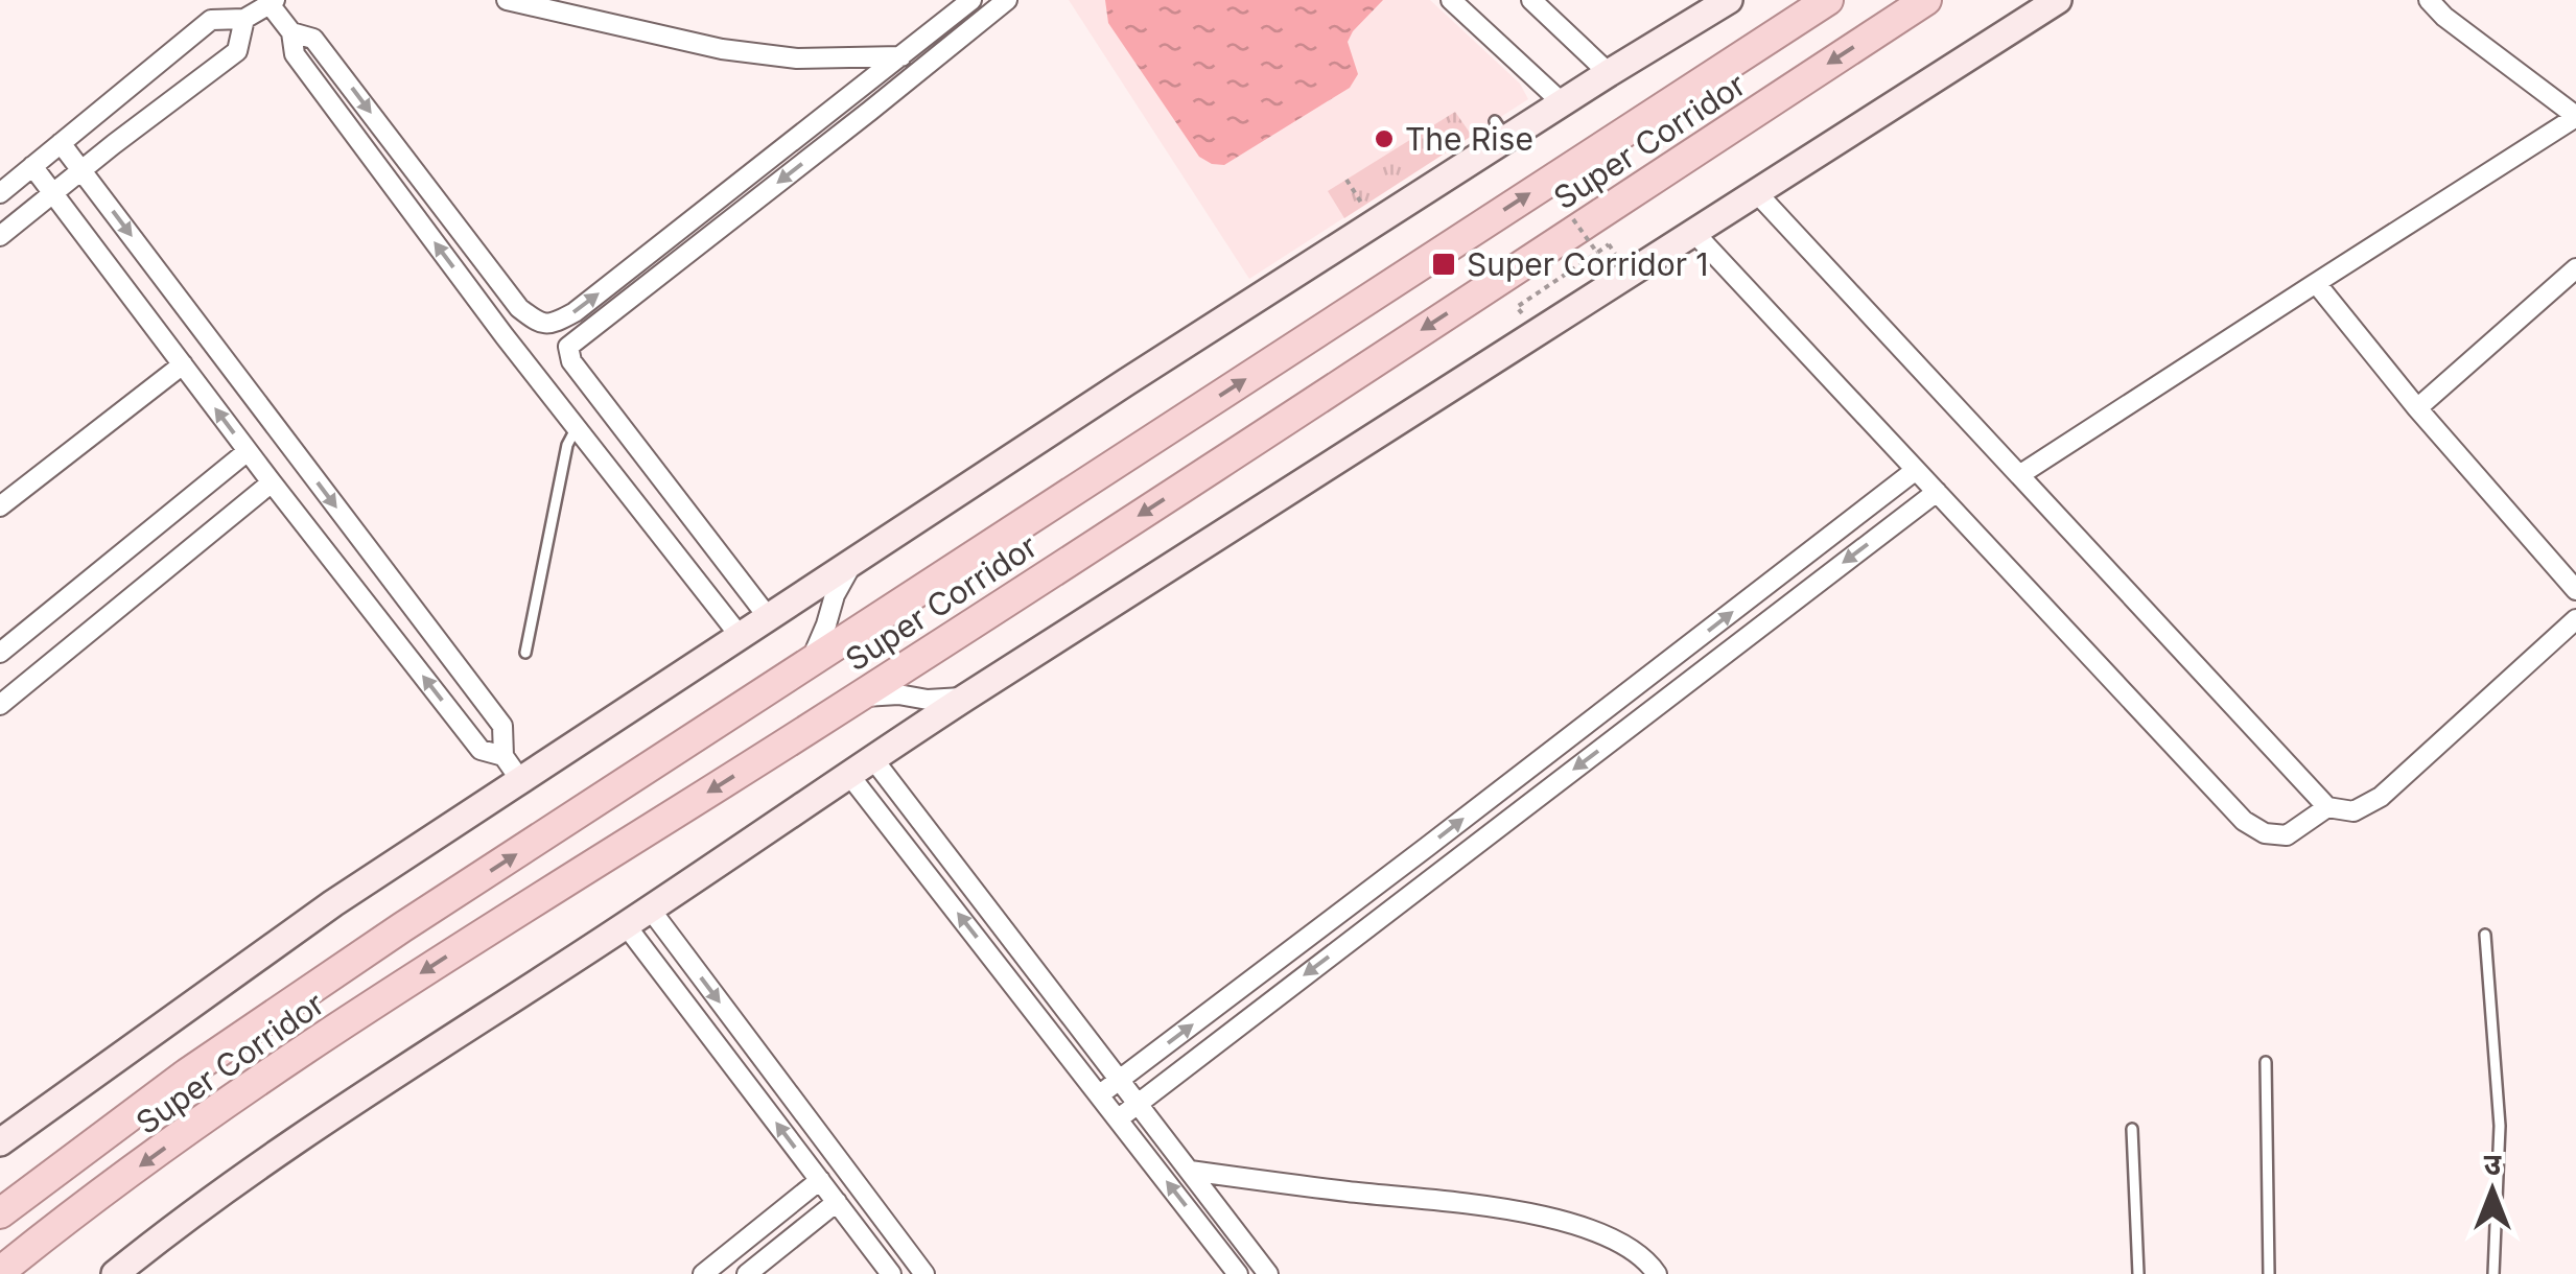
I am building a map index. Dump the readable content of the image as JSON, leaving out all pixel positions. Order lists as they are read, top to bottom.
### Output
{
  "streets": {
    "main road": ["Super Corridor"]
  },
  "places": {
    "other": ["The Rise"],
    "transit": ["Super Corridor 1"]
  },
  "north": "top"
}
